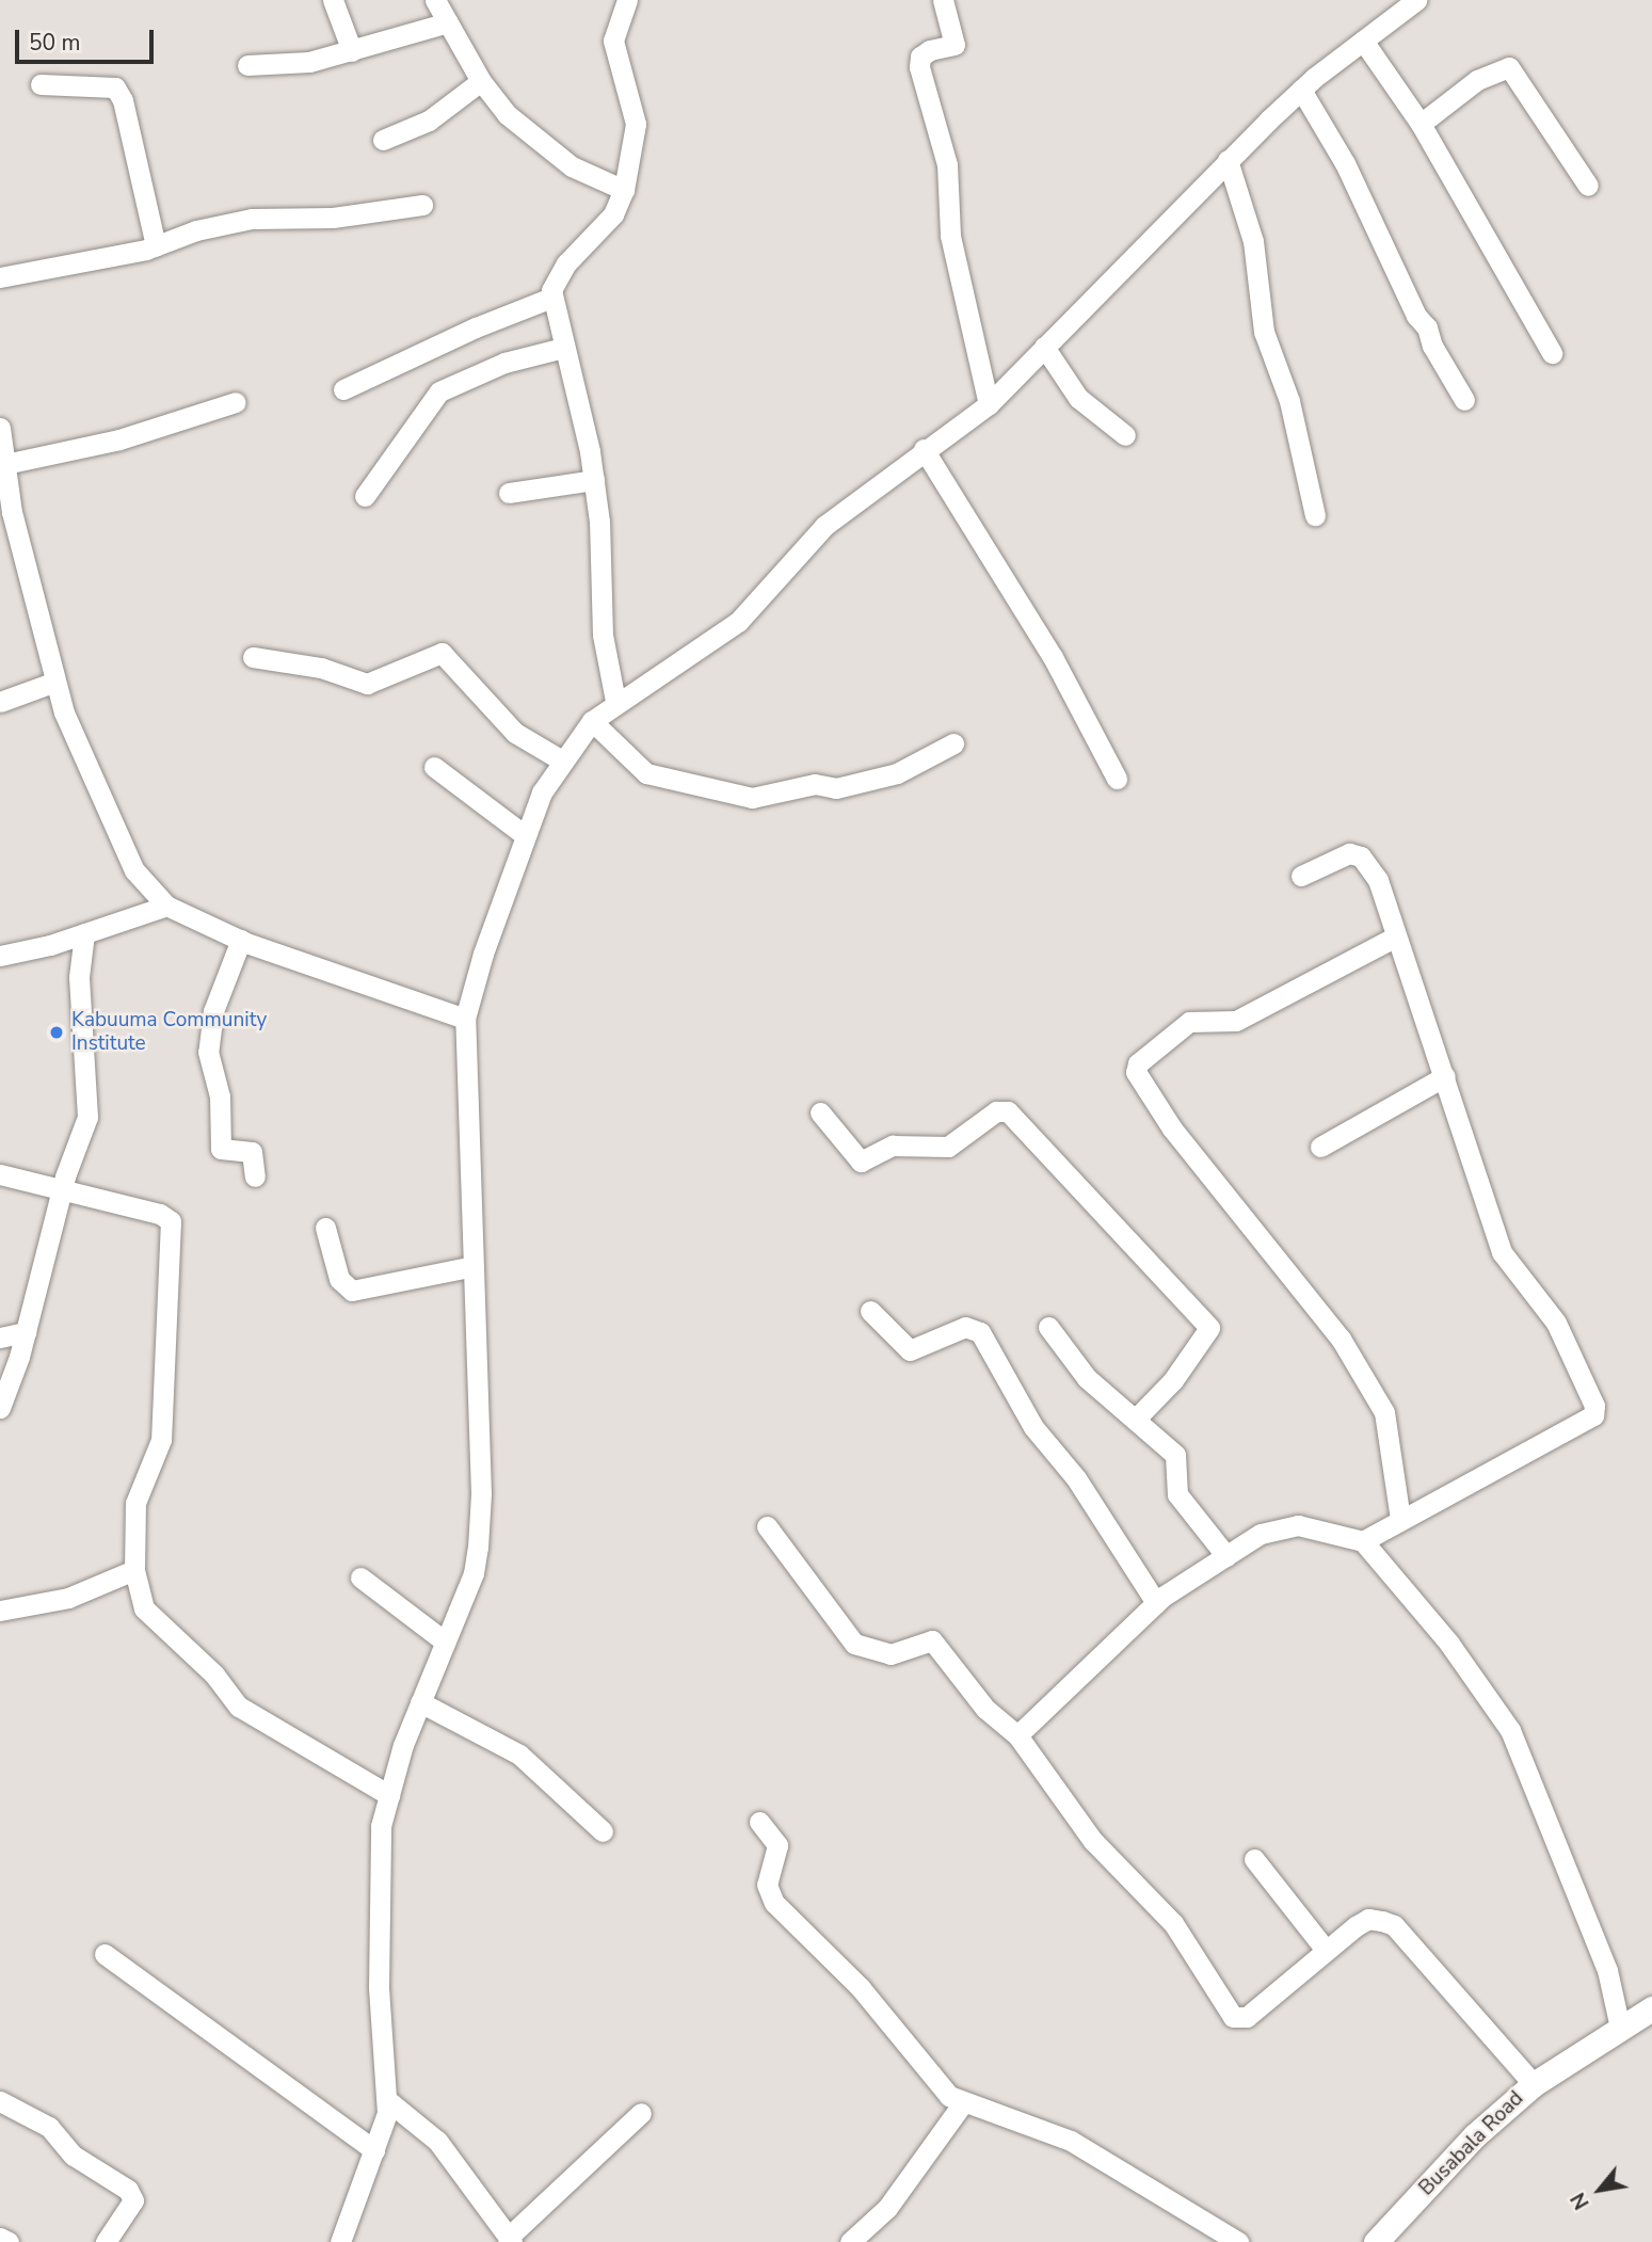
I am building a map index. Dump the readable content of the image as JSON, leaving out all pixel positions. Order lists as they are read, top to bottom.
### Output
{
  "streets": {
    "street": ["Busabala Road"]
  },
  "places": ["Kabuuma Community Institute"],
  "scale_bar": "50 m",
  "north": "bottom left"
}
